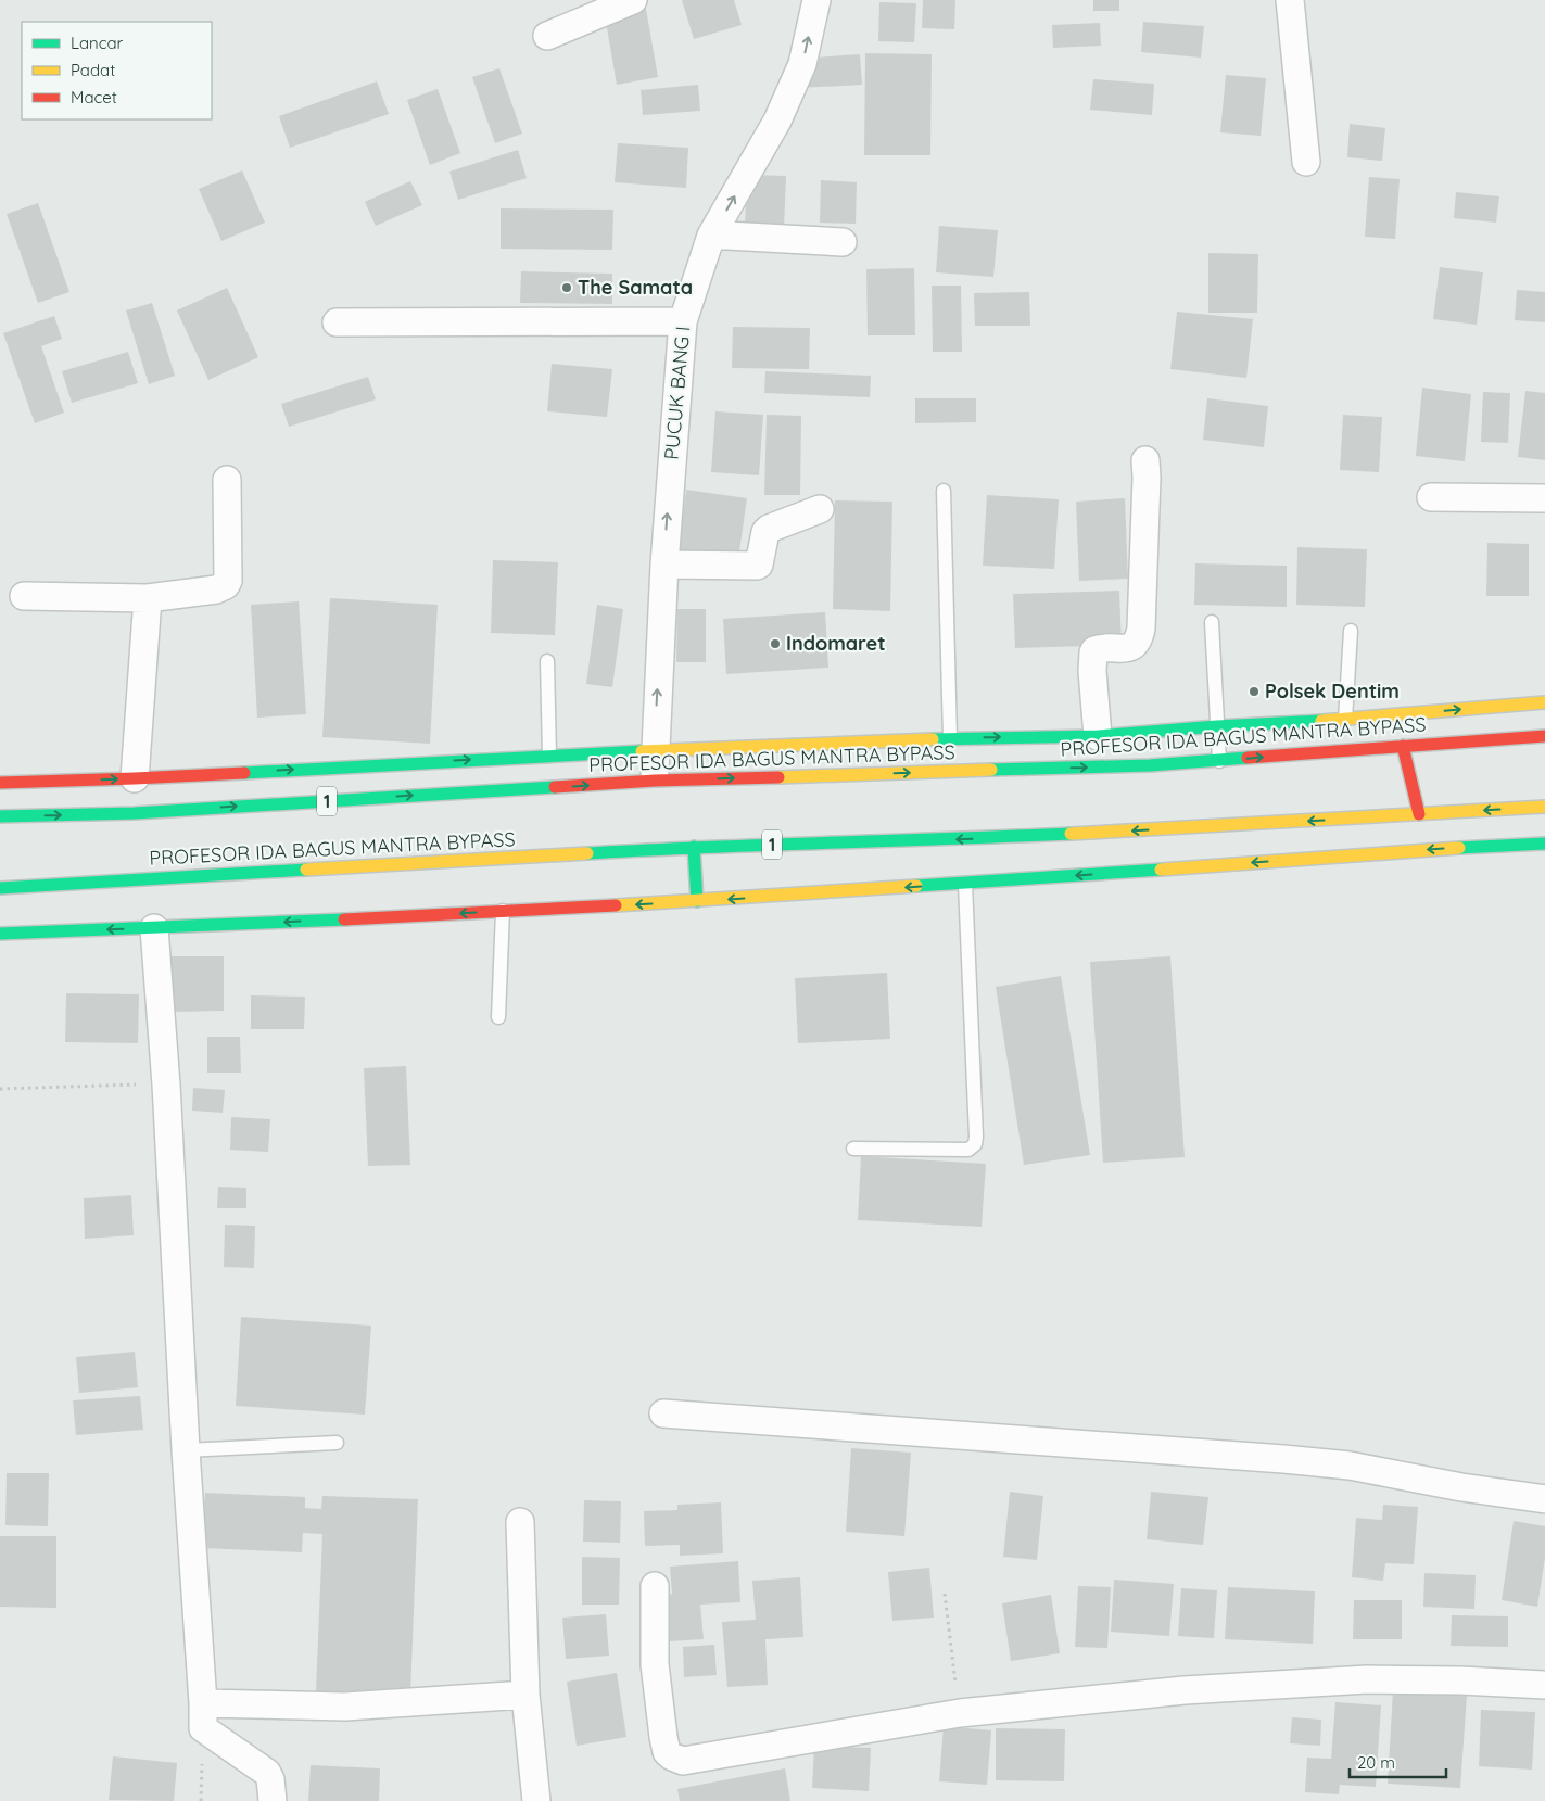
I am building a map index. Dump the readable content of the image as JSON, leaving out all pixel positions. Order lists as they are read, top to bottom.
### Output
{
  "streets": {
    "main road": ["PROFESOR IDA BAGUS MANTRA BYPASS", "1"],
    "street": ["PUCUK BANG I"]
  },
  "crossings": [
    ["PUCUK BANG I", "PROFESOR IDA BAGUS MANTRA BYPASS"]
  ],
  "one_way": ["PUCUK BANG I"],
  "places": ["The Samata", "Indomaret", "Polsek Dentim"],
  "legend": ["Lancar", "Padat", "Macet"],
  "scale_bar": "20 m"
}
